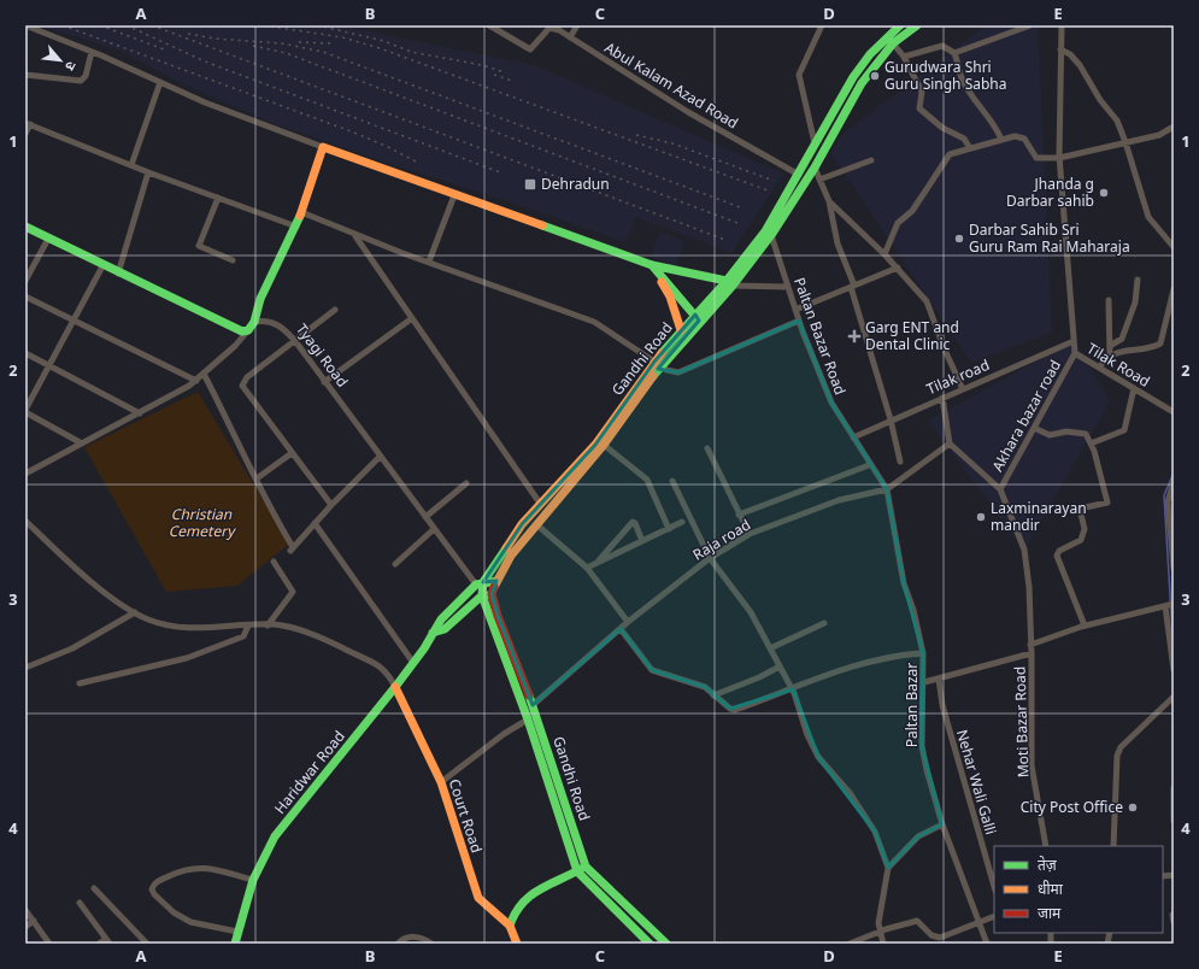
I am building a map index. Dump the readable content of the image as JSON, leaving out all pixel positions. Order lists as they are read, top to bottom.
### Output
{
  "streets": {
    "main road": ["Gandhi Road", "Haridwar Road", "Court Road"],
    "street": [
      "Abul Kalam Azad Road",
      "Paltan Bazar Road",
      "Tyagi Road",
      "Tilak Road",
      "Tilak road",
      "Akhara bazar road",
      "Raja road",
      "Paltan Bazar",
      "Moti Bazar Road",
      "Nehar Wali Galli"
    ]
  },
  "crossings": [
    ["Abul Kalam Azad Road", "Gandhi Road"],
    ["Paltan Bazar Road", "Gandhi Road"],
    ["Paltan Bazar Road", "Tilak road"],
    ["Paltan Bazar Road", "Raja road"],
    ["Paltan Bazar Road", "Paltan Bazar"],
    ["Tyagi Road", "Gandhi Road"],
    ["Tyagi Road", "Haridwar Road"],
    ["Gandhi Road", "Raja road"],
    ["Gandhi Road", "Haridwar Road"],
    ["Tilak Road", "Akhara bazar road"],
    ["Akhara bazar road", "Moti Bazar Road"],
    ["Raja road", "Paltan Bazar"],
    ["Haridwar Road", "Court Road"]
  ],
  "parks": ["Christian Cemetery"],
  "places": {
    "other": [
      "Gurudwara Shri Guru Singh Sabha",
      "Jhanda g Darbar sahib",
      "Darbar Sahib Sri Guru Ram Rai Maharaja",
      "Laxminarayan mandir",
      "City Post Office"
    ],
    "transit": ["Dehradun"],
    "health": ["Garg ENT and Dental Clinic"]
  },
  "legend": ["तेज़", "धीमा", "जाम"],
  "north": "bottom right",
  "grid": {
    "columns": [
      "A",
      "B",
      "C",
      "D",
      "E"
    ],
    "rows": [
      "1",
      "2",
      "3",
      "4"
    ]
  }
}
